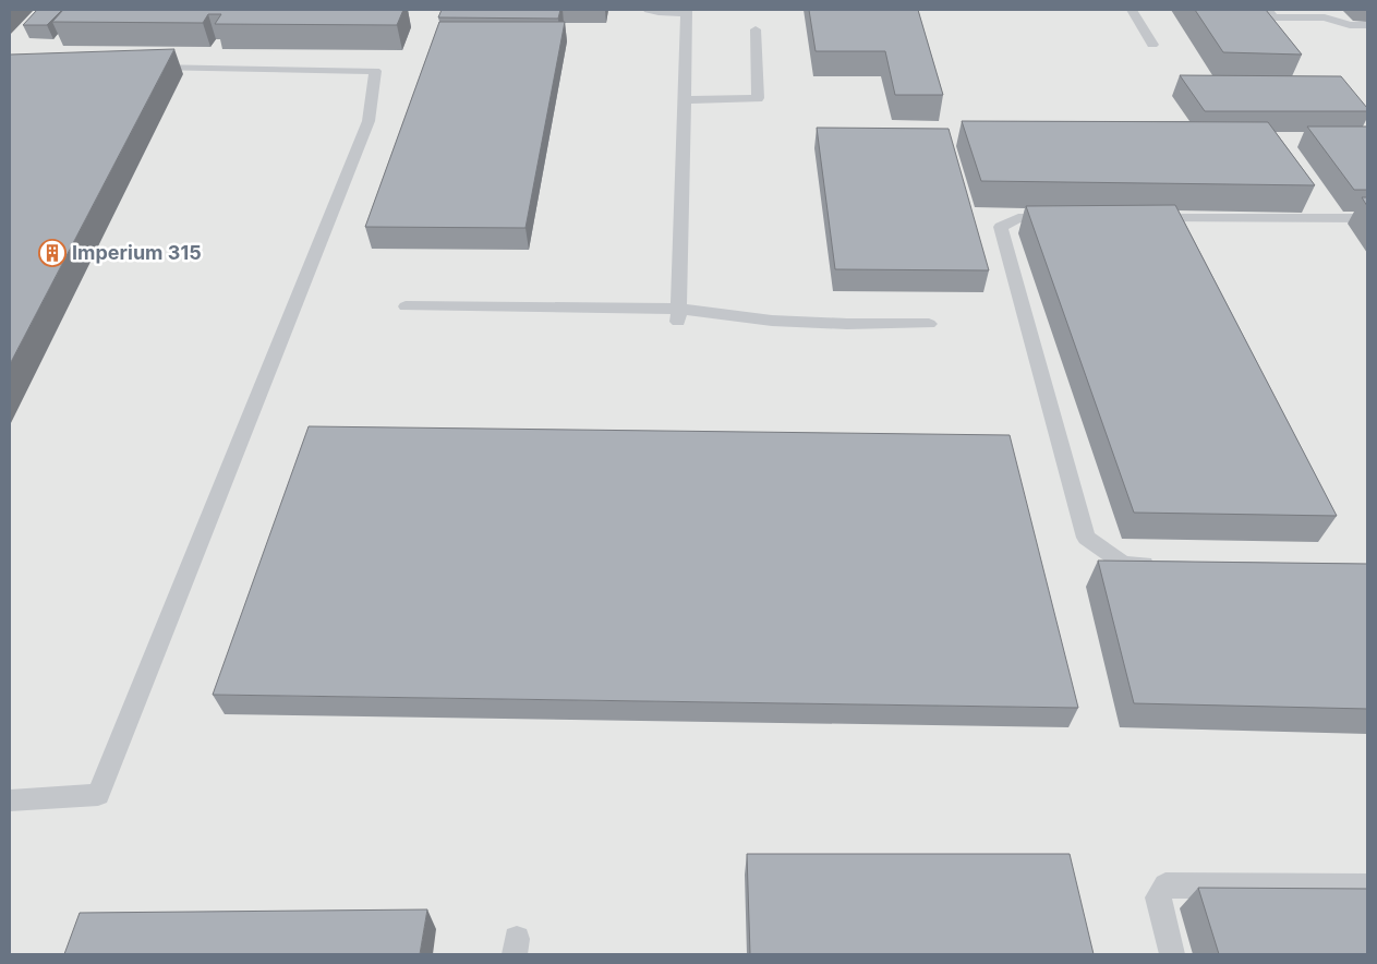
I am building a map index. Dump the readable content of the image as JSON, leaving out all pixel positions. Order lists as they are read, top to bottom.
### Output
{
  "places": {
    "building": ["Imperium 315"]
  }
}
